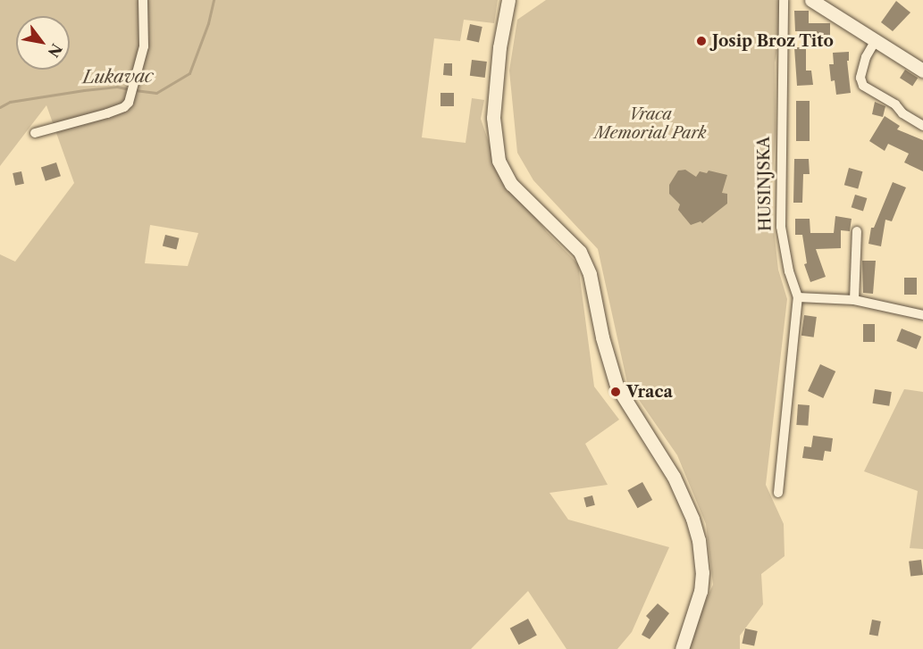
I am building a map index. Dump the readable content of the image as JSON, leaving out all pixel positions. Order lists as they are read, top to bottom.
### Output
{
  "streets": {
    "street": ["HUSINJSKA"]
  },
  "water": ["Lukavac"],
  "parks": ["Vraca Memorial Park"],
  "places": ["Josip Broz Tito", "Vraca"],
  "north": "bottom right"
}
